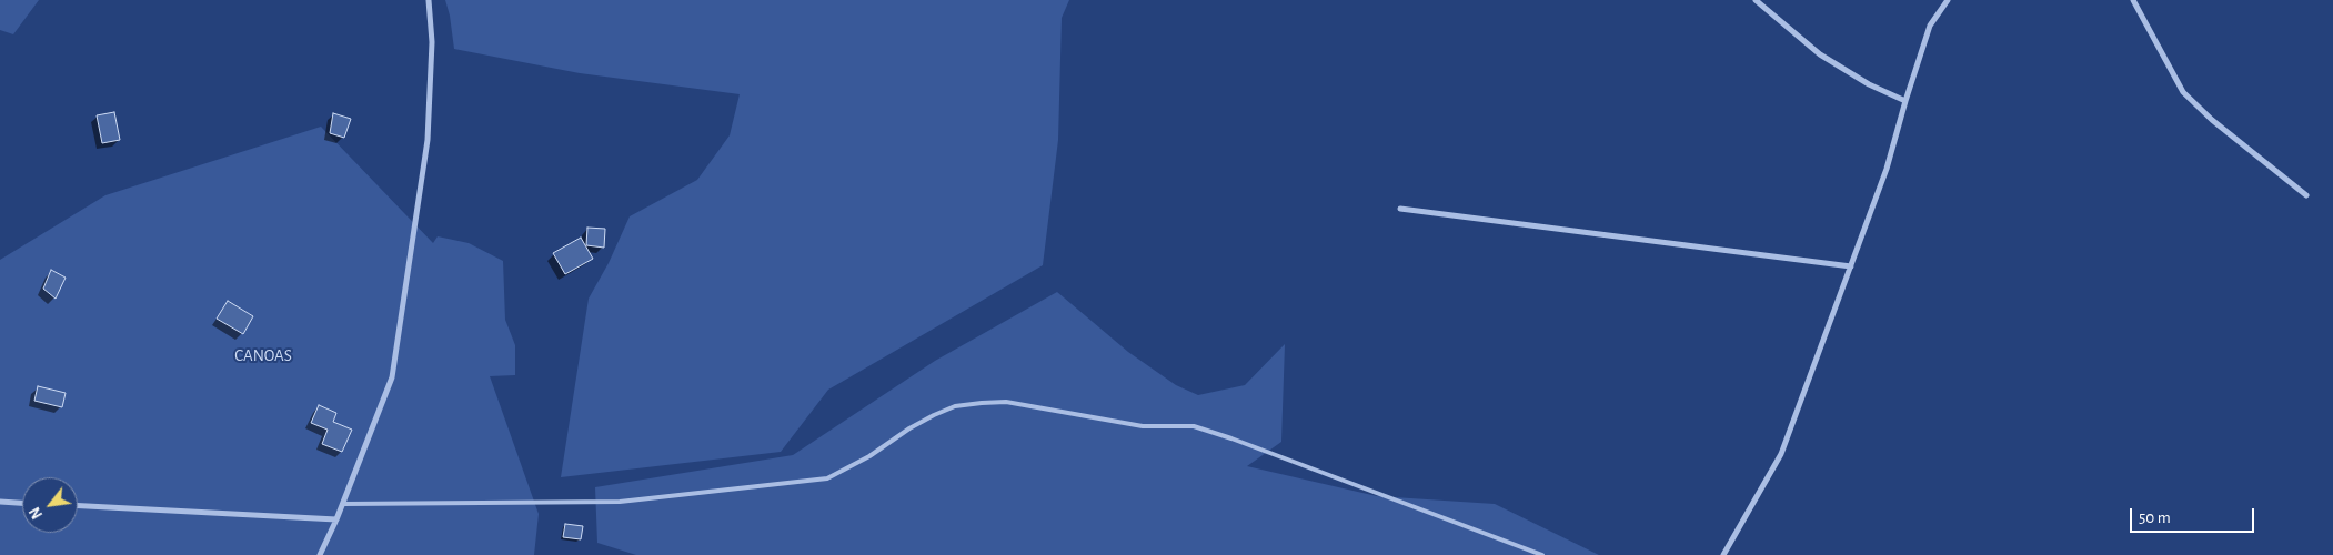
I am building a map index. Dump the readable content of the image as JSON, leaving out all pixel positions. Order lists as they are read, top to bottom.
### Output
{
  "parks": ["CANOAS"],
  "scale_bar": "50 m",
  "north": "bottom left"
}
